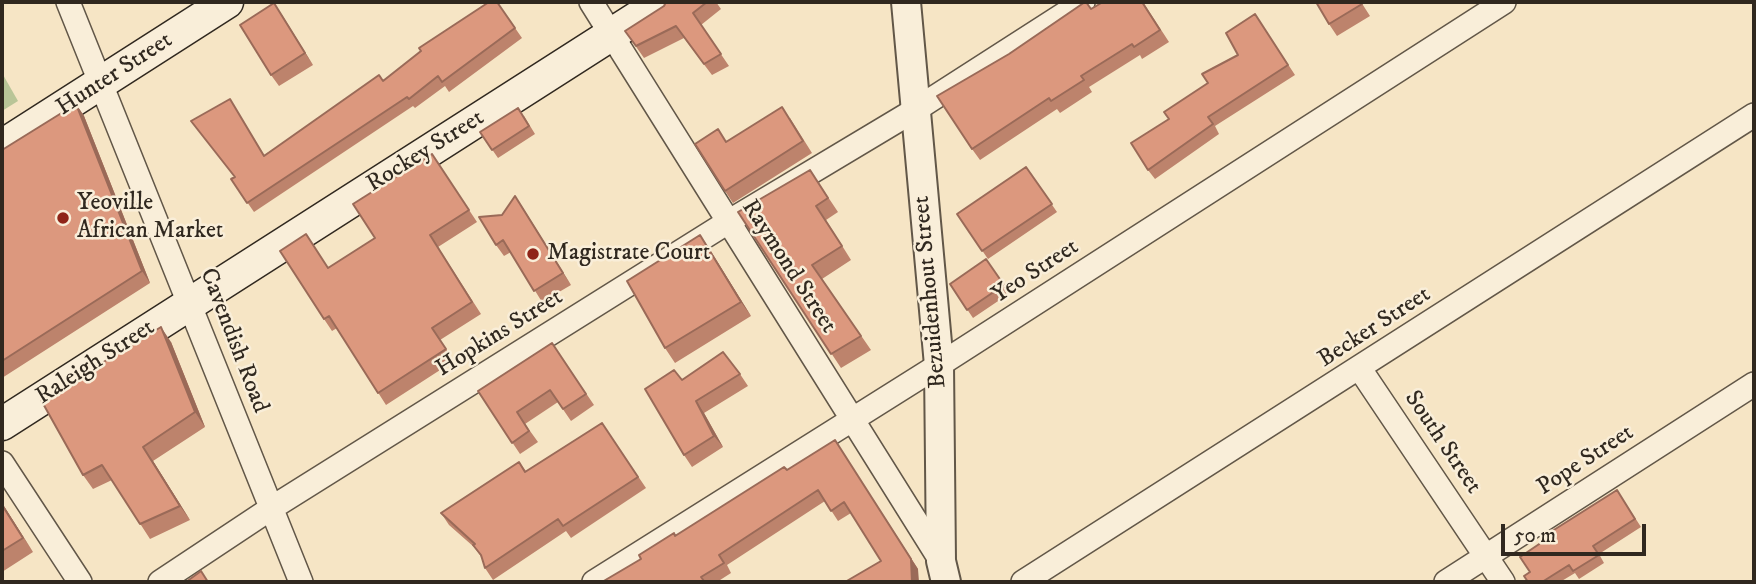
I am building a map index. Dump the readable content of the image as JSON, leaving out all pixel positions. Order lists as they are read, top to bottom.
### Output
{
  "streets": {
    "main road": ["Hunter Street", "Rockey Street", "Raleigh Street"],
    "street": [
      "Raymond Street",
      "Yeo Street",
      "Bezuidenhout Street",
      "Becker Street",
      "Hopkins Street",
      "Cavendish Road",
      "South Street",
      "Pope Street"
    ]
  },
  "crossings": [
    ["Hunter Street", "Cavendish Road"],
    ["Rockey Street", "Raymond Street"],
    ["Rockey Street", "Cavendish Road"],
    ["Rockey Street", "Raleigh Street"],
    ["Raymond Street", "Yeo Street"],
    ["Raymond Street", "Bezuidenhout Street"],
    ["Raymond Street", "Hopkins Street"],
    ["Yeo Street", "Bezuidenhout Street"],
    ["Bezuidenhout Street", "Hopkins Street"],
    ["Becker Street", "South Street"],
    ["Hopkins Street", "Cavendish Road"],
    ["Cavendish Road", "Raleigh Street"],
    ["South Street", "Pope Street"]
  ],
  "places": ["Yeoville African Market", "Magistrate Court"],
  "scale_bar": "50 m"
}
